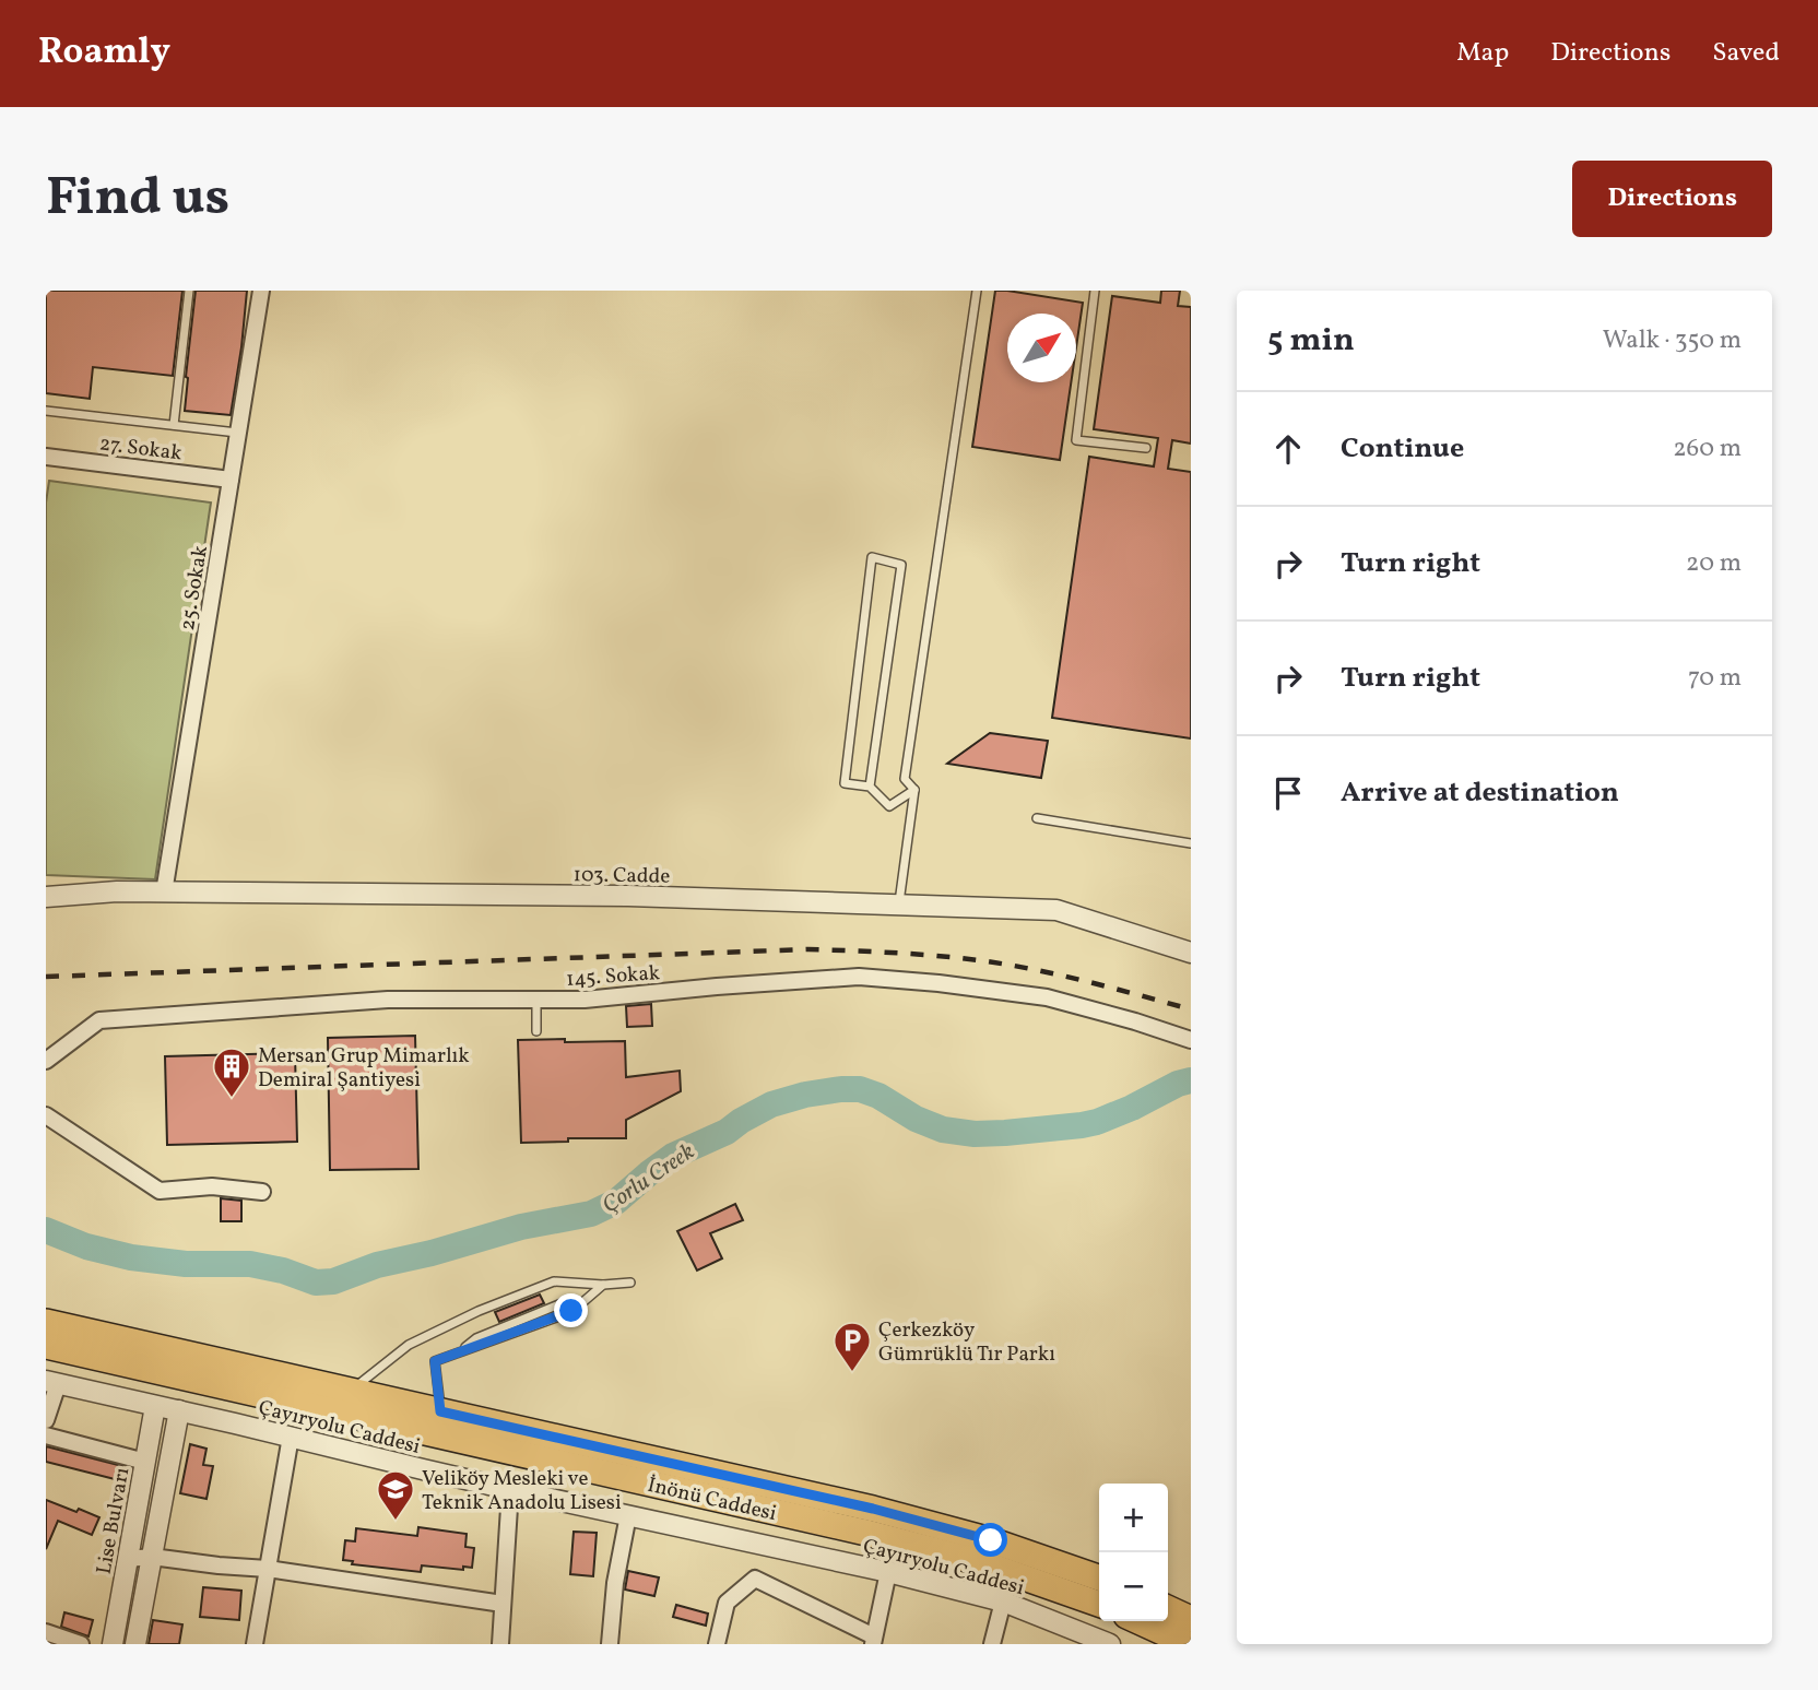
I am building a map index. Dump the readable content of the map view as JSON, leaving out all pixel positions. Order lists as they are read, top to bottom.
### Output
{
  "streets": {
    "main road": ["İnönü Caddesi"],
    "street": [
      "27. Sokak",
      "25. Sokak",
      "103. Cadde",
      "145. Sokak",
      "Çayıryolu Caddesi",
      "Lise Bulvarı"
    ]
  },
  "crossings": [
    ["27. Sokak", "25. Sokak"],
    ["25. Sokak", "103. Cadde"],
    ["Çayıryolu Caddesi", "Lise Bulvarı"]
  ],
  "water": ["Çorlu Creek"],
  "places": {
    "building": ["Mersan Grup Mimarlık Demiral Şantiyesi"],
    "parking": ["Çerkezköy Gümrüklü Tır Parkı"],
    "school or university": ["Veliköy Mesleki ve Teknik Anadolu Lisesi"]
  },
  "north": "top right",
  "page": {
    "header": "Roamly",
    "nav": ["Map", "Directions", "Saved"],
    "buttons": "Directions",
    "title": "Find us",
    "heading": ["5 min", "Walk · 350 m"],
    "list": [
      ["Continue", "260 m"],
      ["Turn right", "20 m"],
      ["Turn right", "70 m"],
      "Arrive at destination"
    ],
    "map_buttons": ["+", "−"]
  }
}
